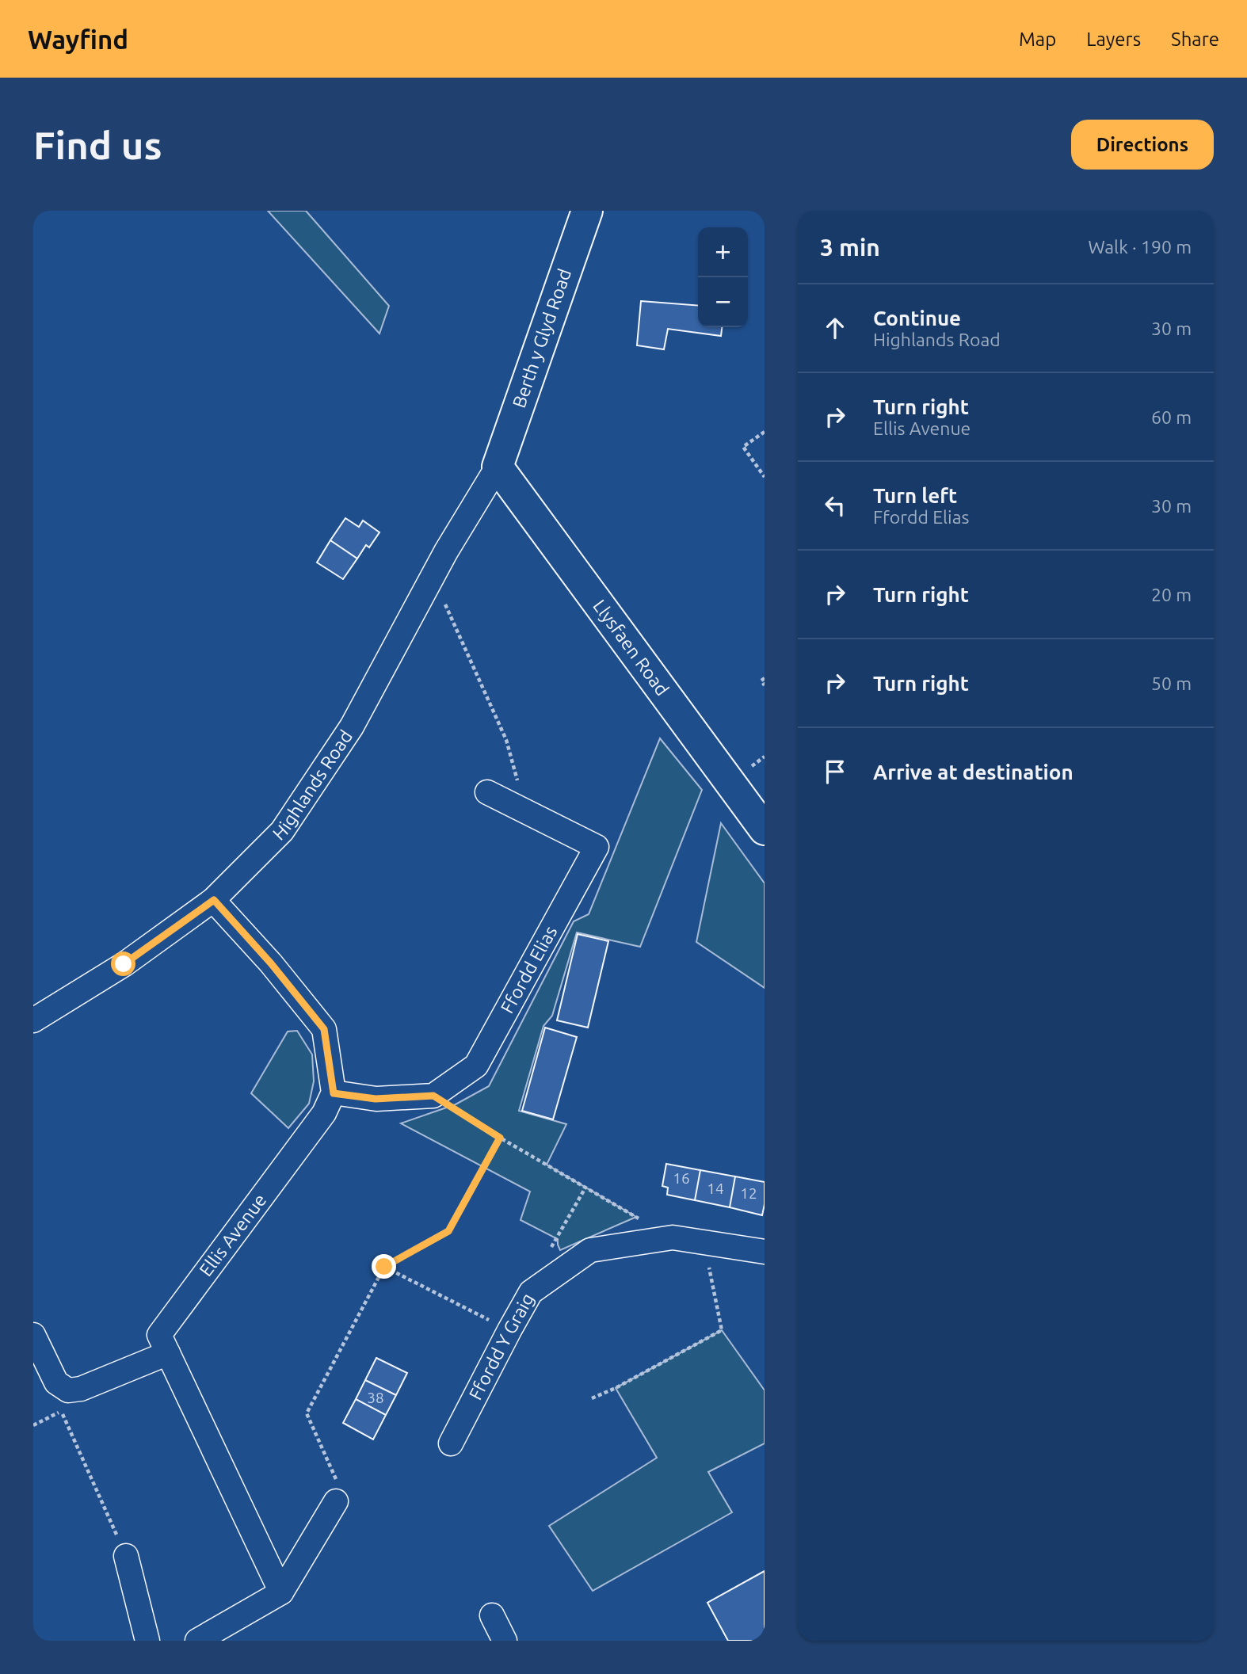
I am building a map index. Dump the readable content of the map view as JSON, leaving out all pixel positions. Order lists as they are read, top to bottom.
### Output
{
  "streets": {
    "street": [
      "Berth y Glyd Road",
      "Llysfaen Road",
      "Highlands Road",
      "Ffordd Elias",
      "Ellis Avenue",
      "Ffordd Y Graig"
    ]
  },
  "crossings": [
    ["Berth y Glyd Road", "Llysfaen Road"],
    ["Berth y Glyd Road", "Highlands Road"],
    ["Llysfaen Road", "Highlands Road"]
  ],
  "house_numbers": [
    "16",
    "14",
    "12",
    "38"
  ],
  "page": {
    "header": "Wayfind",
    "nav": ["Map", "Layers", "Share"],
    "buttons": "Directions",
    "title": "Find us",
    "heading": ["3 min", "Walk · 190 m"],
    "map_buttons": ["+", "−"],
    "list": [
      ["Continue", "Highlands Road", "30 m"],
      ["Turn right", "Ellis Avenue", "60 m"],
      ["Turn left", "Ffordd Elias", "30 m"],
      ["Turn right", "20 m"],
      ["Turn right", "50 m"],
      "Arrive at destination"
    ]
  }
}
